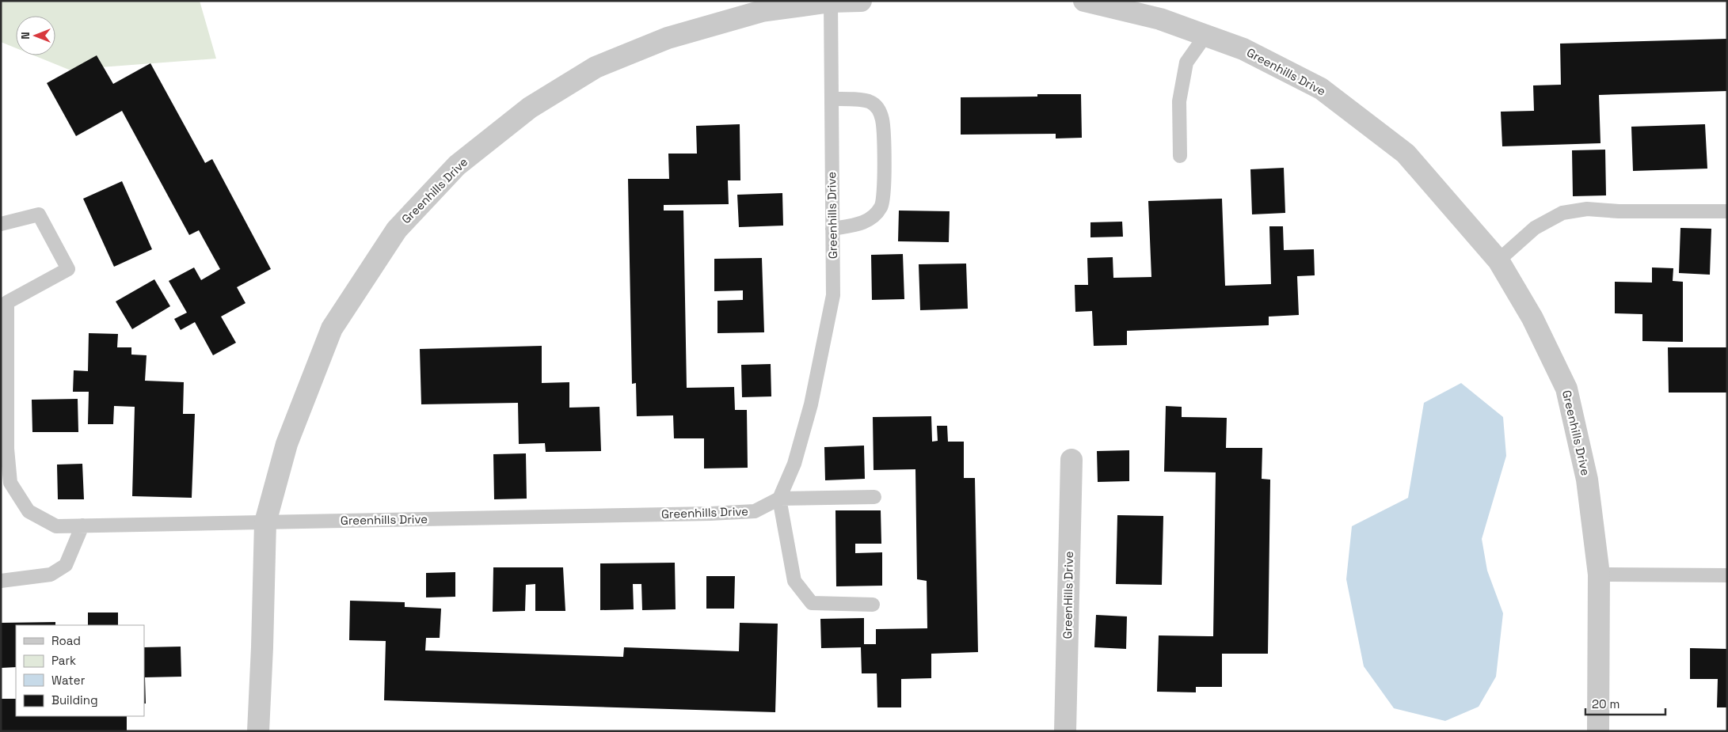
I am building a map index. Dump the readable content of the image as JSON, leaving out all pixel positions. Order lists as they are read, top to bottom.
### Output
{
  "streets": {
    "street": ["Greenhills Drive", "GreenHills Drive"]
  },
  "legend": [
    "Road",
    "Park",
    "Water",
    "Building"
  ],
  "scale_bar": "20 m",
  "north": "left"
}
